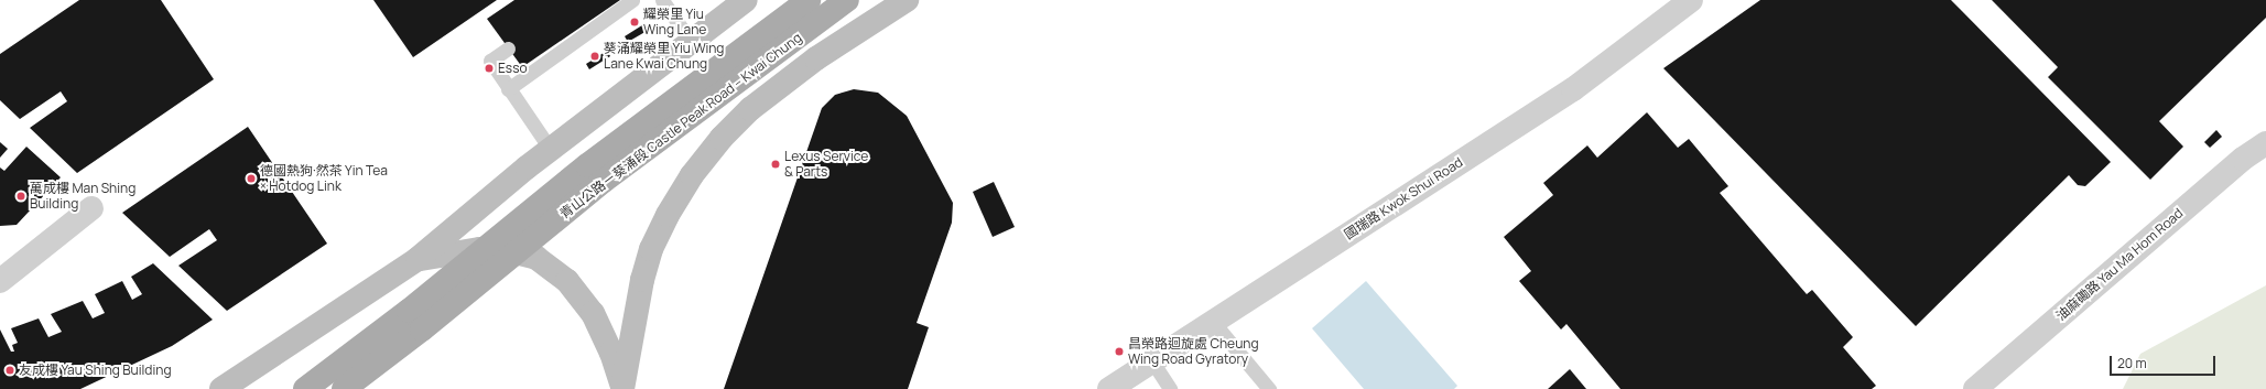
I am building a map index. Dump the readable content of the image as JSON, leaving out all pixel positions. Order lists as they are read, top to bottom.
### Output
{
  "streets": {
    "main road": ["青山公路－葵涌段 Castle Peak Road – Kwai Chung"],
    "street": ["國瑞路 Kwok Shui Road", "油麻磡路 Yau Ma Hom Road"]
  },
  "places": [
    "耀榮里 Yiu Wing Lane",
    "葵涌耀榮里 Yiu Wing Lane Kwai Chung",
    "Esso",
    "Lexus Service & Parts",
    "德國熱狗·然茶 Yin Tea × Hotdog Link",
    "萬成樓 Man Shing Building",
    "昌榮路迴旋處 Cheung Wing Road Gyratory",
    "友成樓 Yau Shing Building"
  ],
  "scale_bar": "20 m"
}
